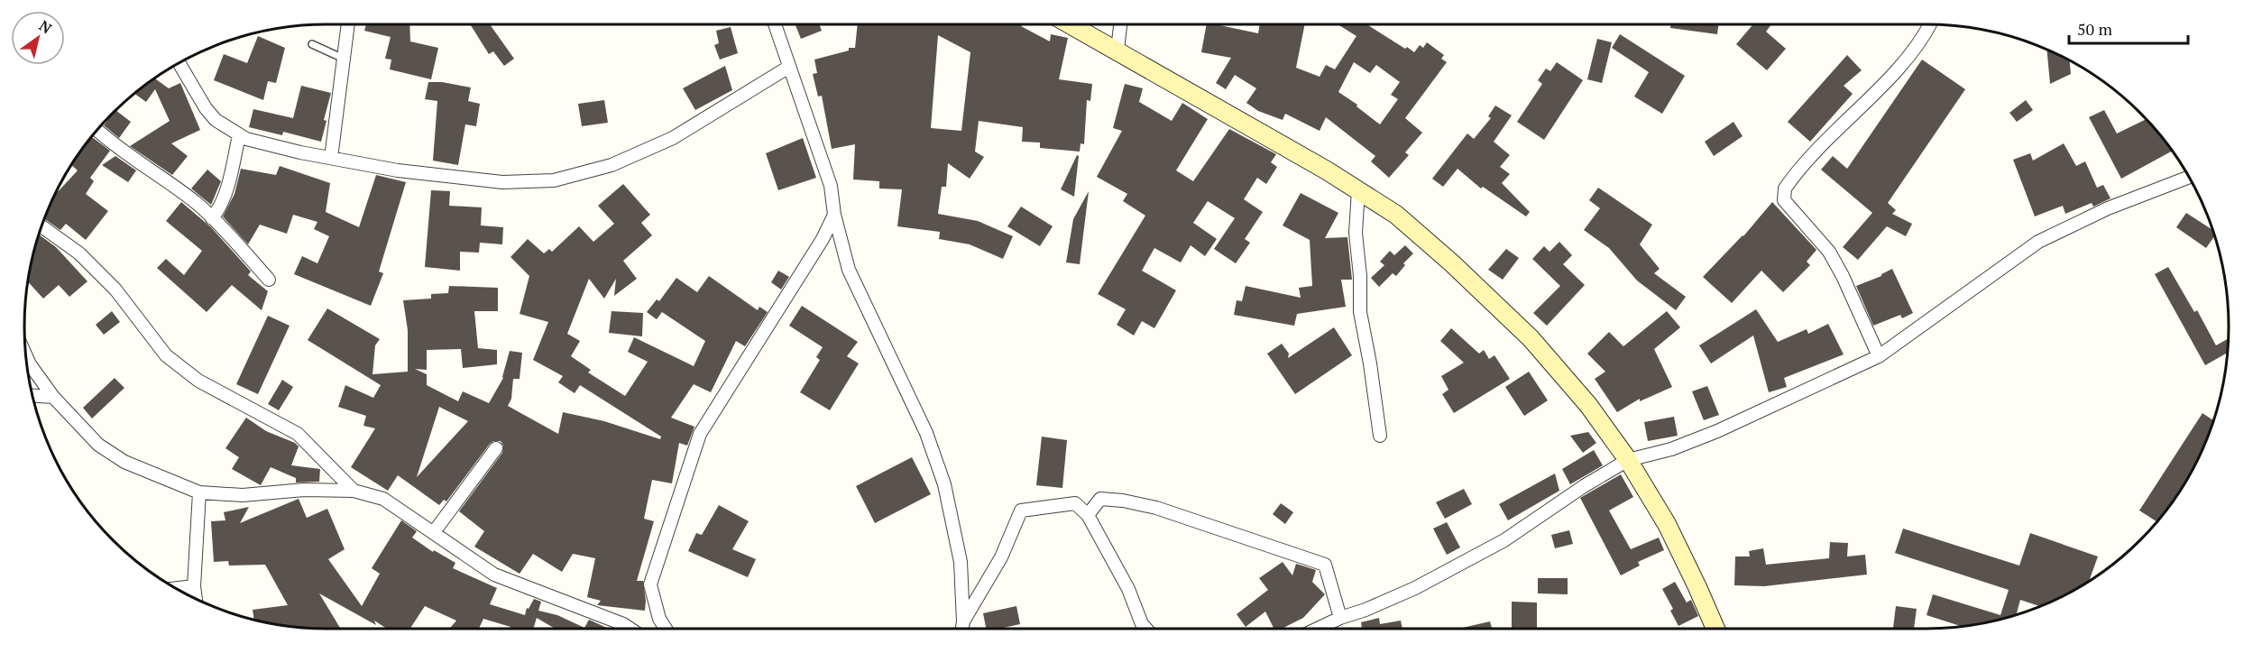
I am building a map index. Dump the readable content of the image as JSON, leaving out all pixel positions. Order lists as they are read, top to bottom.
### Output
{
  "scale_bar": "50 m",
  "north": "top right"
}
